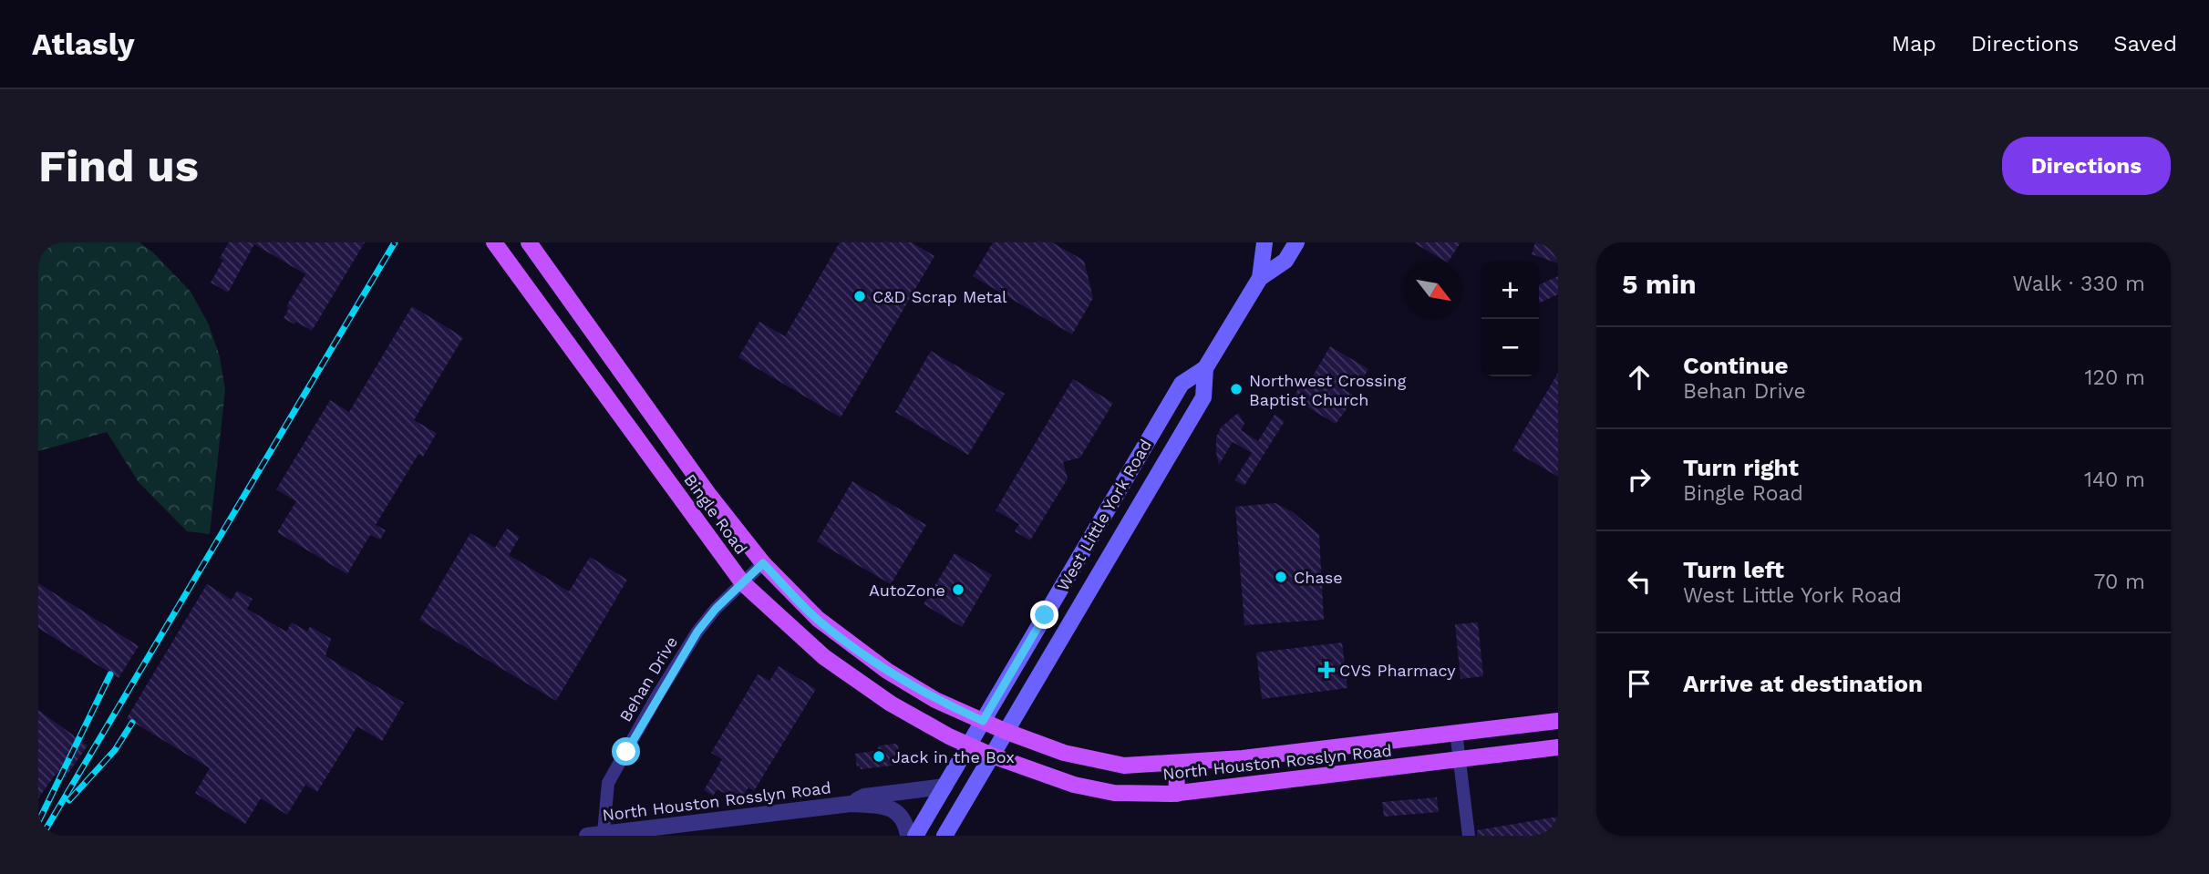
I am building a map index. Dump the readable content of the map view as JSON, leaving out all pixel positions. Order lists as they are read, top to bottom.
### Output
{
  "streets": {
    "main road": ["Bingle Road", "West Little York Road", "North Houston Rosslyn Road"],
    "street": ["Behan Drive"]
  },
  "crossings": [
    ["Bingle Road", "West Little York Road"],
    ["Bingle Road", "Behan Drive"],
    ["Bingle Road", "North Houston Rosslyn Road"],
    ["West Little York Road", "North Houston Rosslyn Road"],
    ["Behan Drive", "North Houston Rosslyn Road"]
  ],
  "places": {
    "other": [
      "C&D Scrap Metal",
      "Northwest Crossing Baptist Church",
      "Chase",
      "AutoZone",
      "Jack in the Box"
    ],
    "health": ["CVS Pharmacy"]
  },
  "north": "bottom right",
  "page": {
    "header": "Atlasly",
    "nav": ["Map", "Directions", "Saved"],
    "buttons": "Directions",
    "title": "Find us",
    "heading": ["5 min", "Walk · 330 m"],
    "map_buttons": ["+", "−"],
    "list": [
      ["Continue", "Behan Drive", "120 m"],
      ["Turn right", "Bingle Road", "140 m"],
      ["Turn left", "West Little York Road", "70 m"],
      "Arrive at destination"
    ]
  }
}
